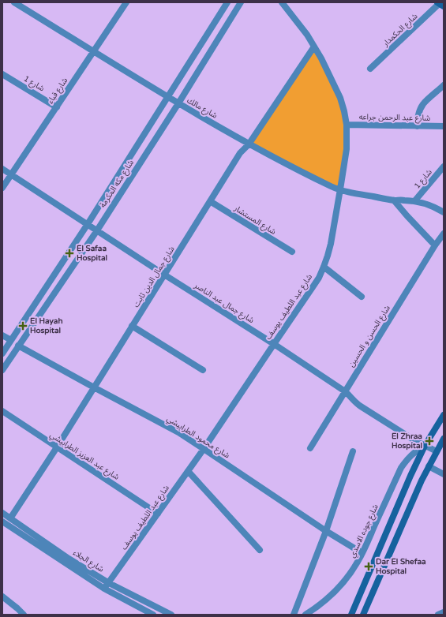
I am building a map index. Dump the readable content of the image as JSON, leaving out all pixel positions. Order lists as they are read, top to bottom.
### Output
{
  "streets": {
    "main road": ["شارع جوده الاسدي"],
    "street": [
      "شارع الحكمدار",
      "شارع 1",
      "شارع قباء",
      "شارع مالك",
      "شارع عبد الرحمن جراعه",
      "شارع مكه المكرمة",
      "شارع المستشار",
      "شارع جمال الدين ثابت",
      "شارع جمال عبد الناصر",
      "شارع عبد اللطيف يوسف",
      "شارع الحسن و الحسين",
      "شارع محمود الطرابيشي",
      "شارع عبد العزيز الطرابيشي",
      "شارع الجلاء"
    ]
  },
  "crossings": [
    ["شارع 1", "شارع قباء"],
    ["شارع 1", "شارع مالك"],
    ["شارع قباء", "شارع مالك"],
    ["شارع قباء", "شارع جمال عبد الناصر"],
    ["شارع مالك", "شارع مكه المكرمة"],
    ["شارع مالك", "شارع جمال الدين ثابت"],
    ["شارع مالك", "شارع عبد اللطيف يوسف"],
    ["شارع عبد الرحمن جراعه", "شارع عبد اللطيف يوسف"],
    ["شارع مكه المكرمة", "شارع جمال عبد الناصر"],
    ["شارع مكه المكرمة", "شارع محمود الطرابيشي"],
    ["شارع المستشار", "شارع جمال الدين ثابت"],
    ["شارع جمال الدين ثابت", "شارع جمال عبد الناصر"],
    ["شارع جمال الدين ثابت", "شارع عبد اللطيف يوسف"],
    ["شارع جمال الدين ثابت", "شارع محمود الطرابيشي"],
    ["شارع جمال الدين ثابت", "شارع عبد العزيز الطرابيشي"],
    ["شارع جمال الدين ثابت", "شارع الجلاء"],
    ["شارع جمال عبد الناصر", "شارع عبد اللطيف يوسف"],
    ["شارع جمال عبد الناصر", "شارع الحسن و الحسين"],
    ["شارع جمال عبد الناصر", "شارع جوده الاسدي"],
    ["شارع عبد اللطيف يوسف", "شارع محمود الطرابيشي"],
    ["شارع عبد اللطيف يوسف", "شارع عبد العزيز الطرابيشي"],
    ["شارع عبد اللطيف يوسف", "شارع الجلاء"],
    ["شارع محمود الطرابيشي", "شارع جوده الاسدي"]
  ],
  "places": {
    "health": [
      "El Safaa Hospital",
      "El Hayah Hospital",
      "El Zhraa Hospital",
      "Dar El Shefaa Hospital"
    ]
  }
}
